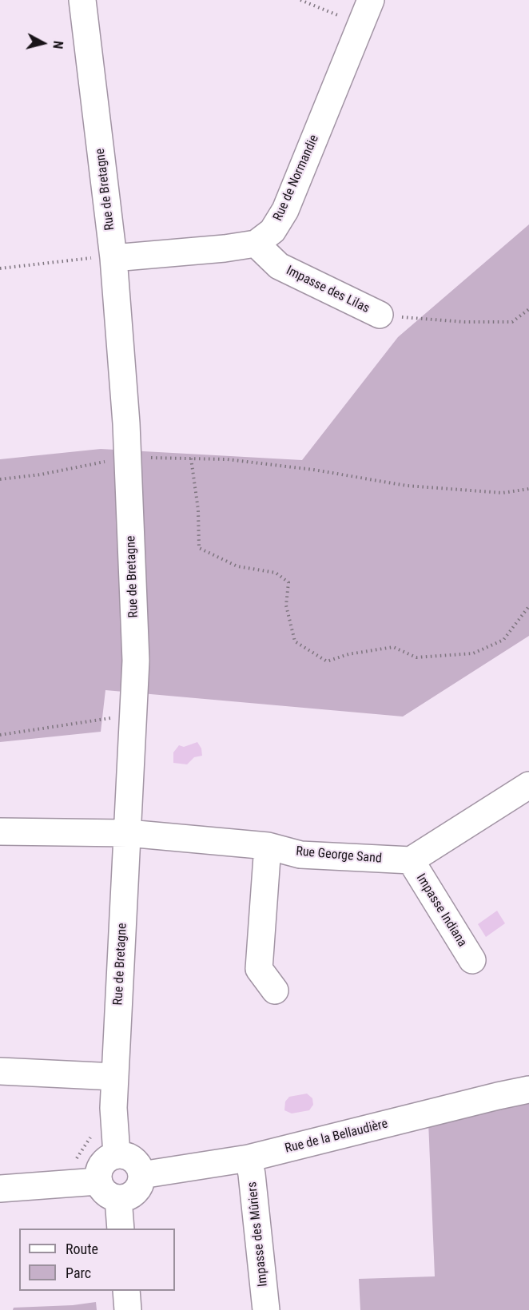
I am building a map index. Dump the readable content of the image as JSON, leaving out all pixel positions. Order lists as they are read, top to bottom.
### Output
{
  "streets": {
    "street": [
      "Rue de Normandie",
      "Rue de Bretagne",
      "Impasse des Lilas",
      "Rue George Sand",
      "Impasse Indiana",
      "Rue de la Bellaudière",
      "Impasse des Mûriers"
    ]
  },
  "crossings": [
    ["Rue de Normandie", "Impasse des Lilas"],
    ["Rue de Bretagne", "Rue George Sand"],
    ["Rue de Bretagne", "Rue de la Bellaudière"],
    ["Rue George Sand", "Impasse Indiana"],
    ["Rue de la Bellaudière", "Impasse des Mûriers"]
  ],
  "legend": ["Route", "Parc"],
  "north": "right"
}
